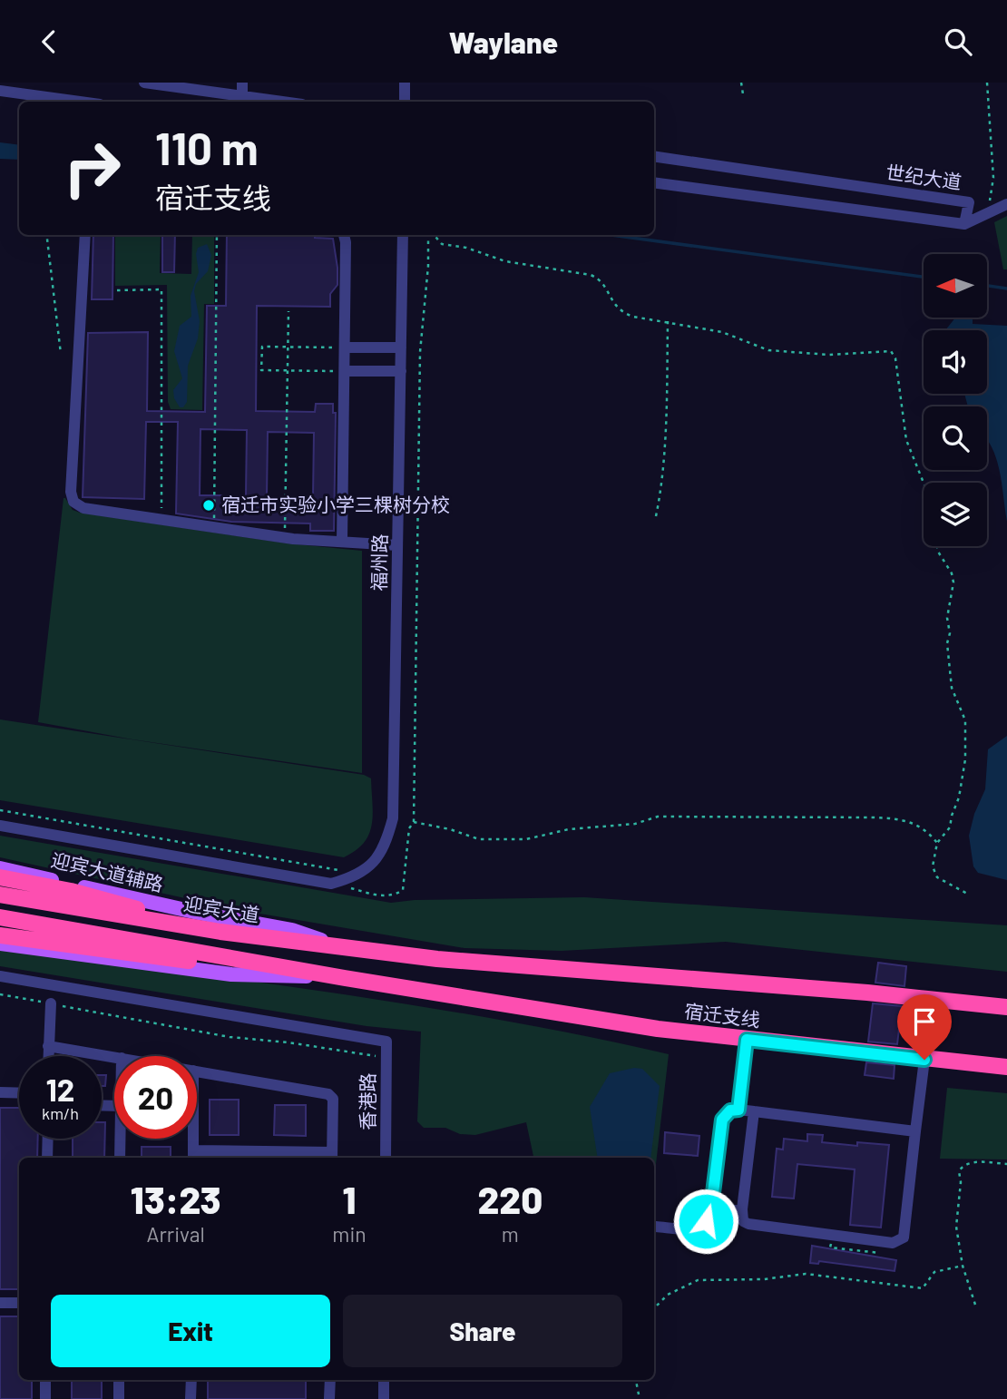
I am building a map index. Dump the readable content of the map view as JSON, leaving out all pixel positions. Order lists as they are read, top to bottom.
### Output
{
  "streets": {
    "highway": ["迎宾大道", "宿迁支线"],
    "main road": ["迎宾大道辅路"],
    "street": ["世纪大道", "福州路", "香港路"]
  },
  "crossings": [
    ["迎宾大道辅路", "迎宾大道"],
    ["迎宾大道", "宿迁支线"]
  ],
  "places": ["宿迁市实验小学三棵树分校"],
  "north": "left",
  "page": {
    "header": "Waylane",
    "turn": ["110 m", "宿迁支线"],
    "speed": "12 km/h",
    "limit": "20",
    "eta": [
      "13:23",
      "Arrival",
      "1",
      "min",
      "220",
      "m"
    ],
    "buttons": ["Exit", "Share"]
  }
}
